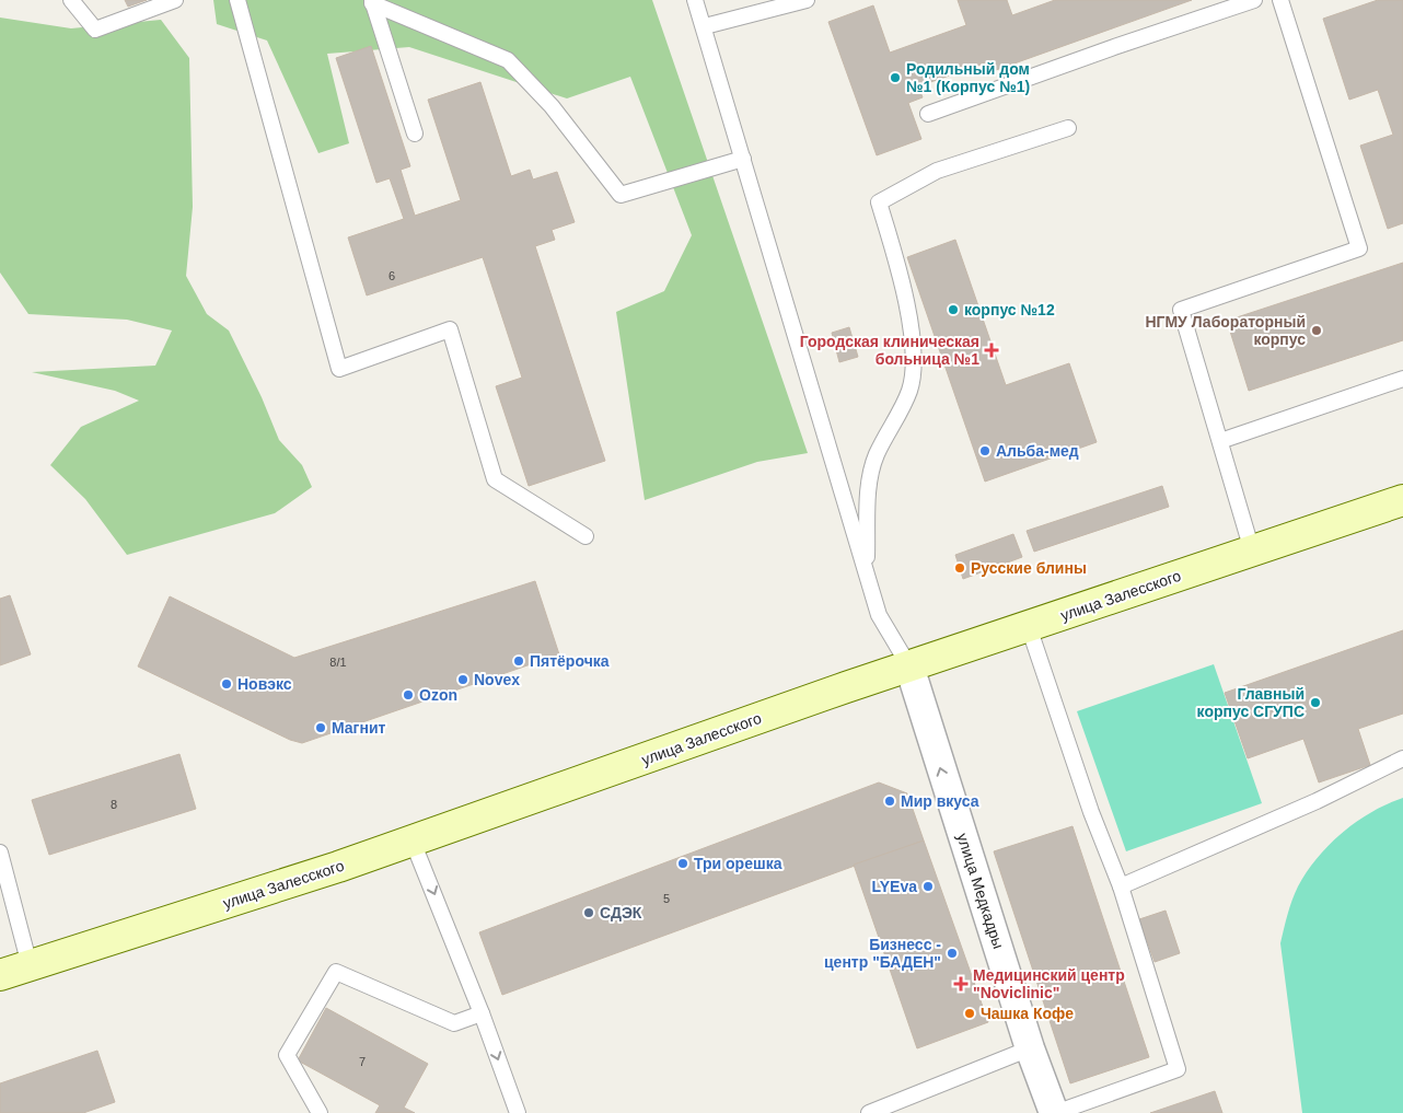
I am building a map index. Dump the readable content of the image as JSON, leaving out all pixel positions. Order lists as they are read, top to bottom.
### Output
{
  "streets": {
    "main road": ["улица Залесского"],
    "street": ["улица Медкадры"]
  },
  "crossings": [
    ["улица Залесского", "улица Медкадры"]
  ],
  "one_way": ["улица Медкадры"],
  "places": {
    "other": [
      "Родильный дом №1 (Корпус №1)",
      "корпус №12",
      "НГМУ Лабораторный корпус",
      "Альба-мед",
      "Русские блины",
      "Пятёрочка",
      "Novex",
      "Новэкс",
      "Ozon",
      "Главный корпус СГУПС",
      "Магнит",
      "Мир вкуса",
      "Три орешка",
      "LYEva",
      "СДЭК",
      "Бизнесс - центр \"БАДЕН\"",
      "Чашка Кофе"
    ],
    "health": ["Городская клиническая больница №1", "Медицинский центр \"Noviclinic\""]
  },
  "house_numbers": [
    "6",
    "8/1",
    "8",
    "5",
    "7"
  ]
}
